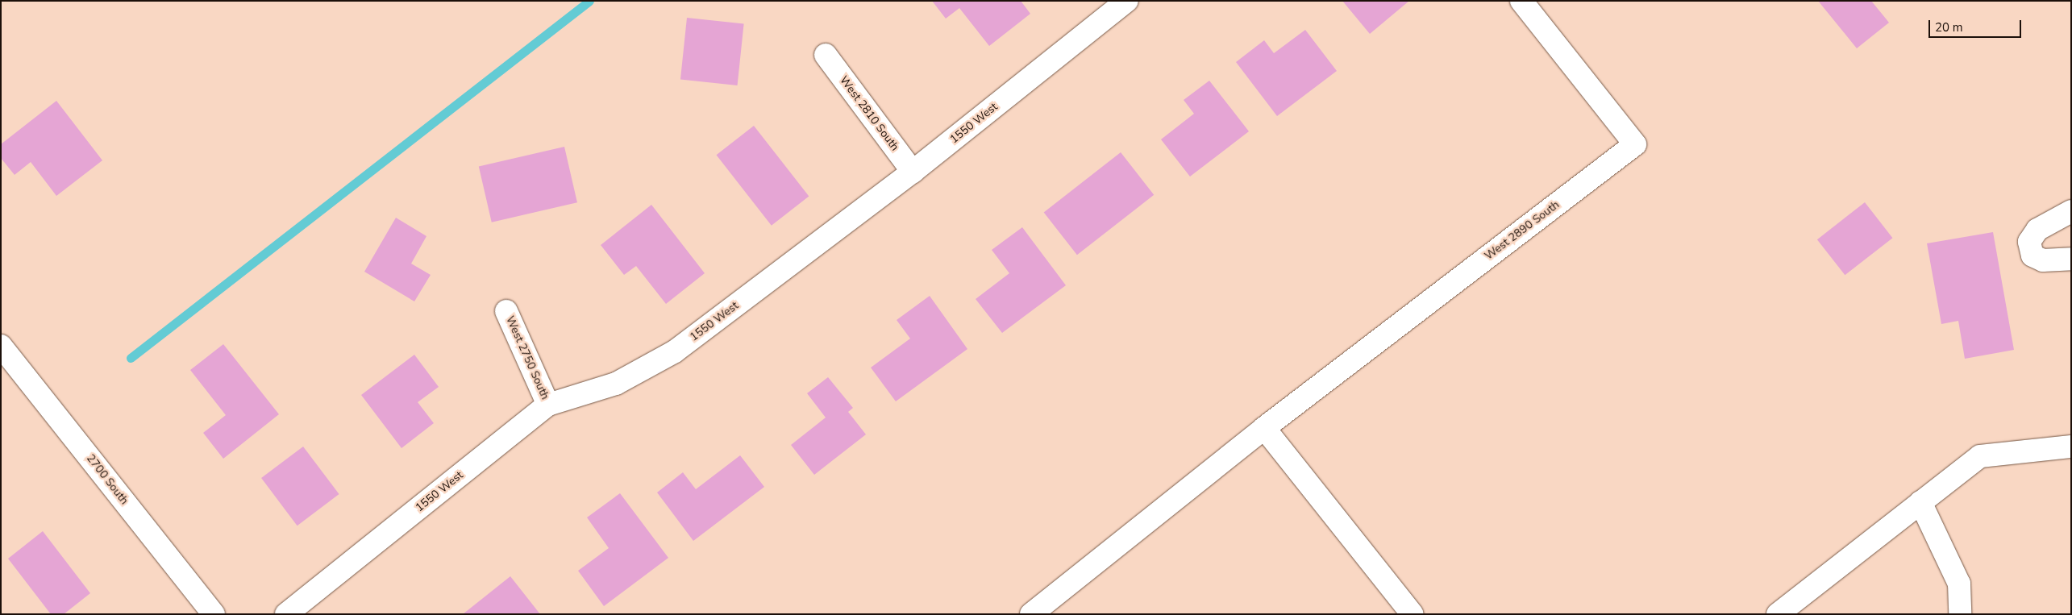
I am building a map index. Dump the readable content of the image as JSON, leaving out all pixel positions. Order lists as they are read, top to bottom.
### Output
{
  "streets": {
    "street": [
      "West 2810 South",
      "1550 West",
      "West 2890 South",
      "West 2750 South",
      "2700 South"
    ]
  },
  "crossings": [
    ["West 2810 South", "1550 West"],
    ["1550 West", "West 2750 South"]
  ],
  "scale_bar": "20 m"
}
